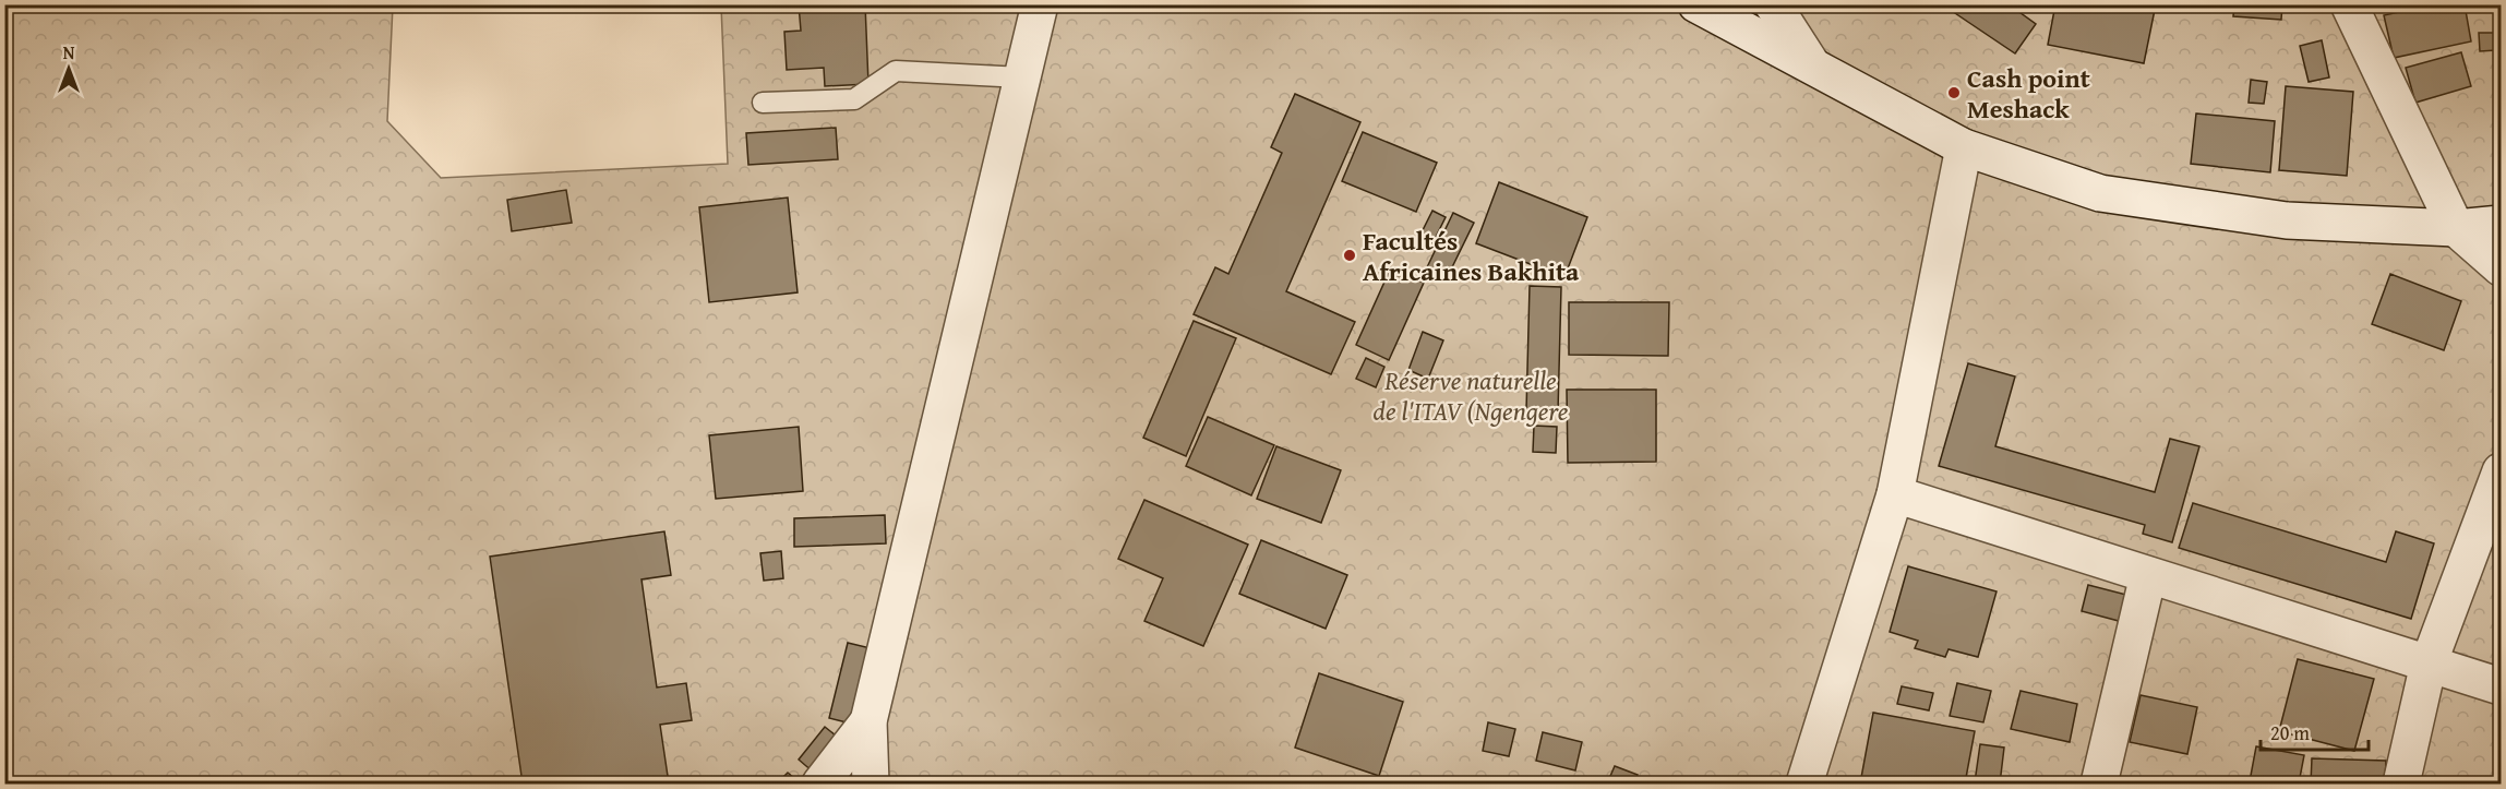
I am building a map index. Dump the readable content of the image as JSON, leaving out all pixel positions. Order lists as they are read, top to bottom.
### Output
{
  "parks": ["Réserve naturelle de l'ITAV (Ngengere"],
  "places": ["Cash point Meshack", "Facultés Africaines Bakhita"],
  "scale_bar": "20 m",
  "north": "top"
}
